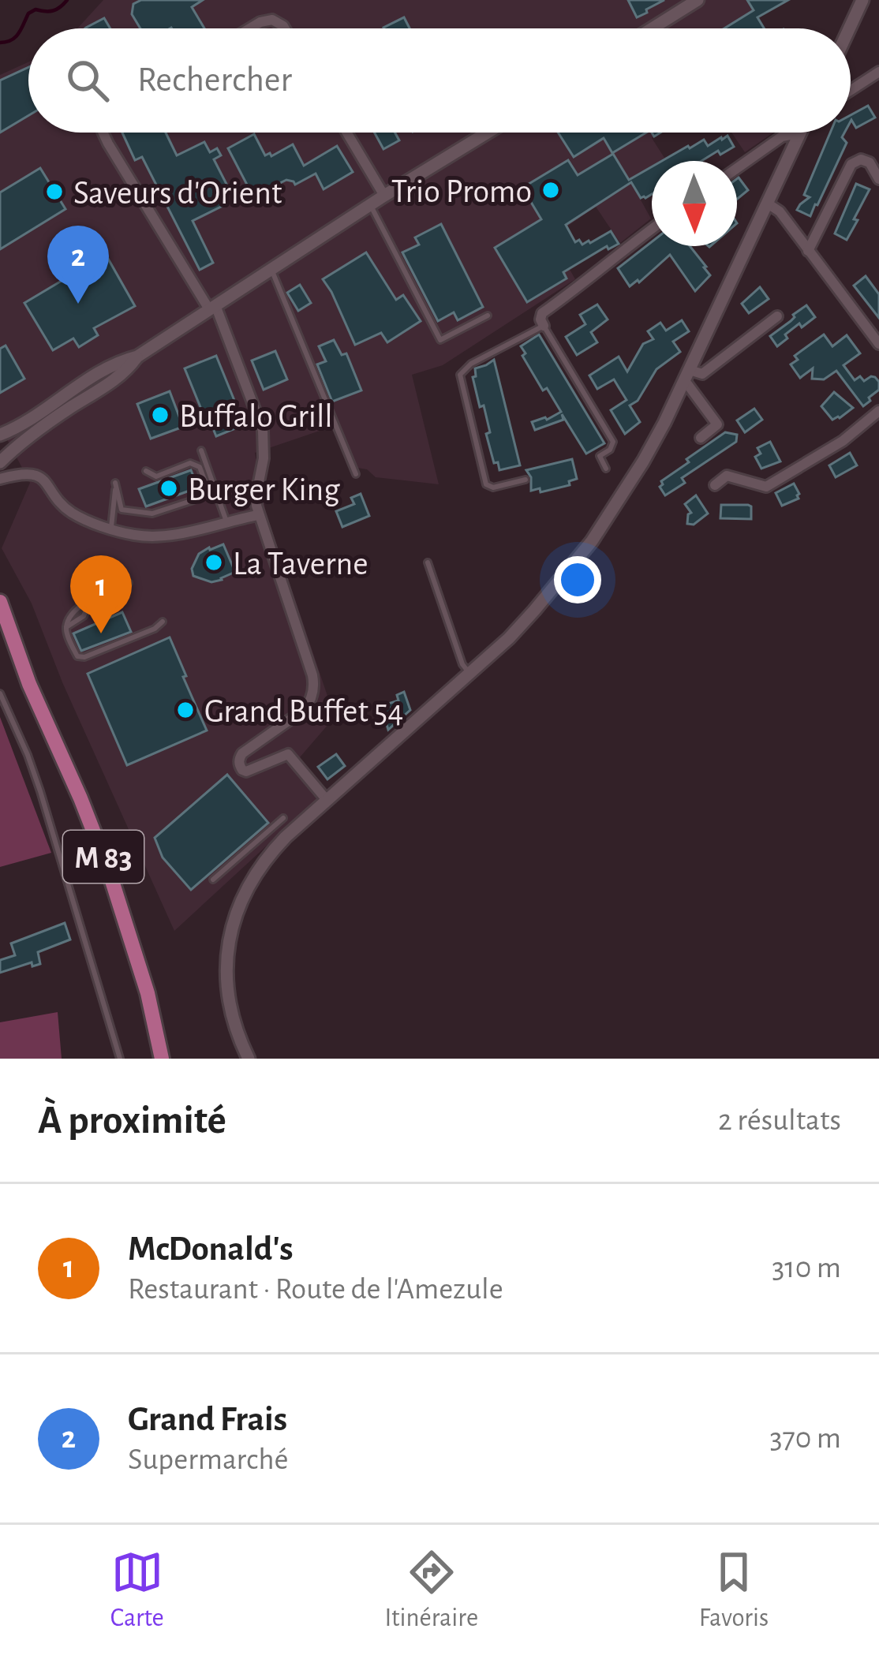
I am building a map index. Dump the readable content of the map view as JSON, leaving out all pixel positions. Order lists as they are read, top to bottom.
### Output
{
  "streets": {
    "main road": ["M 83"]
  },
  "places": [
    "Trio Promo",
    "Saveurs d'Orient",
    "Buffalo Grill",
    "Burger King",
    "La Taverne",
    "Grand Buffet 54"
  ],
  "north": "bottom",
  "page": {
    "search": "Rechercher",
    "pins": ["2", "1"],
    "heading": ["À proximité", "2 résultats"],
    "list": [
      {
        "mark": "1",
        "name": "McDonald's",
        "note": "Restaurant · Route de l'Amezule",
        "value": "310 m"
      },
      {
        "mark": "2",
        "name": "Grand Frais",
        "note": "Supermarché",
        "value": "370 m"
      }
    ],
    "nav": ["Carte", "Itinéraire", "Favoris"]
  }
}
